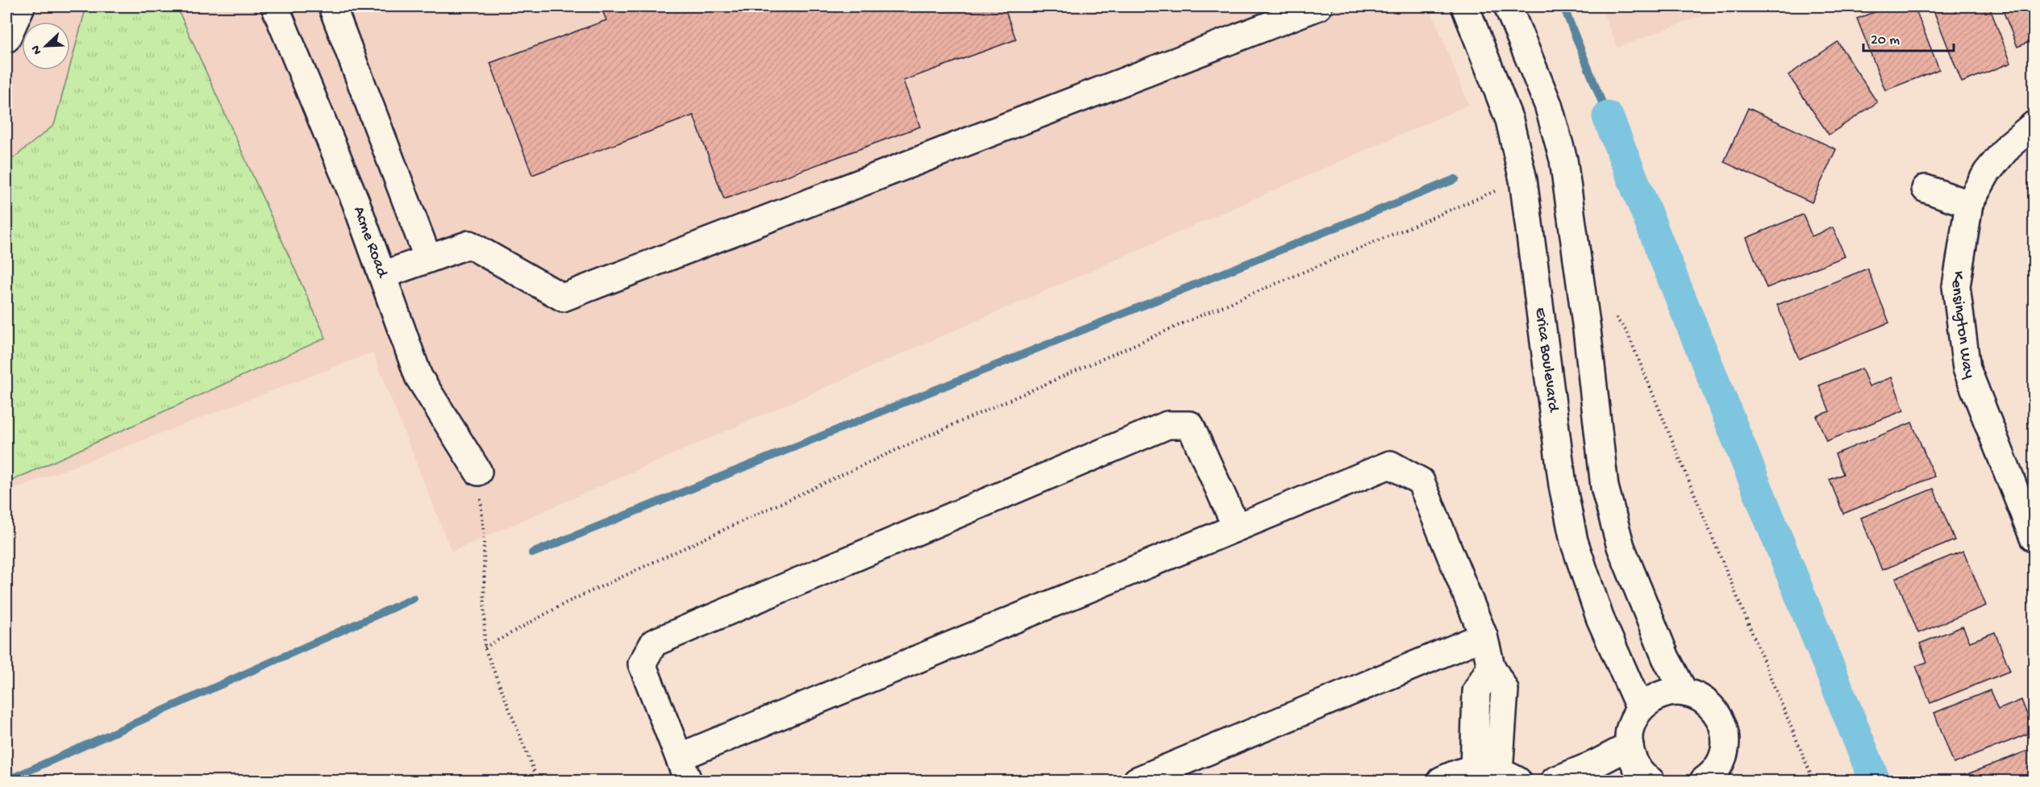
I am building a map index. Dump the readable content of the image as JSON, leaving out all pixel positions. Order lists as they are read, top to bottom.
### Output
{
  "streets": {
    "street": ["Acme Road", "Kensington Way", "Erica Boulevard"]
  },
  "scale_bar": "20 m",
  "north": "bottom left"
}
